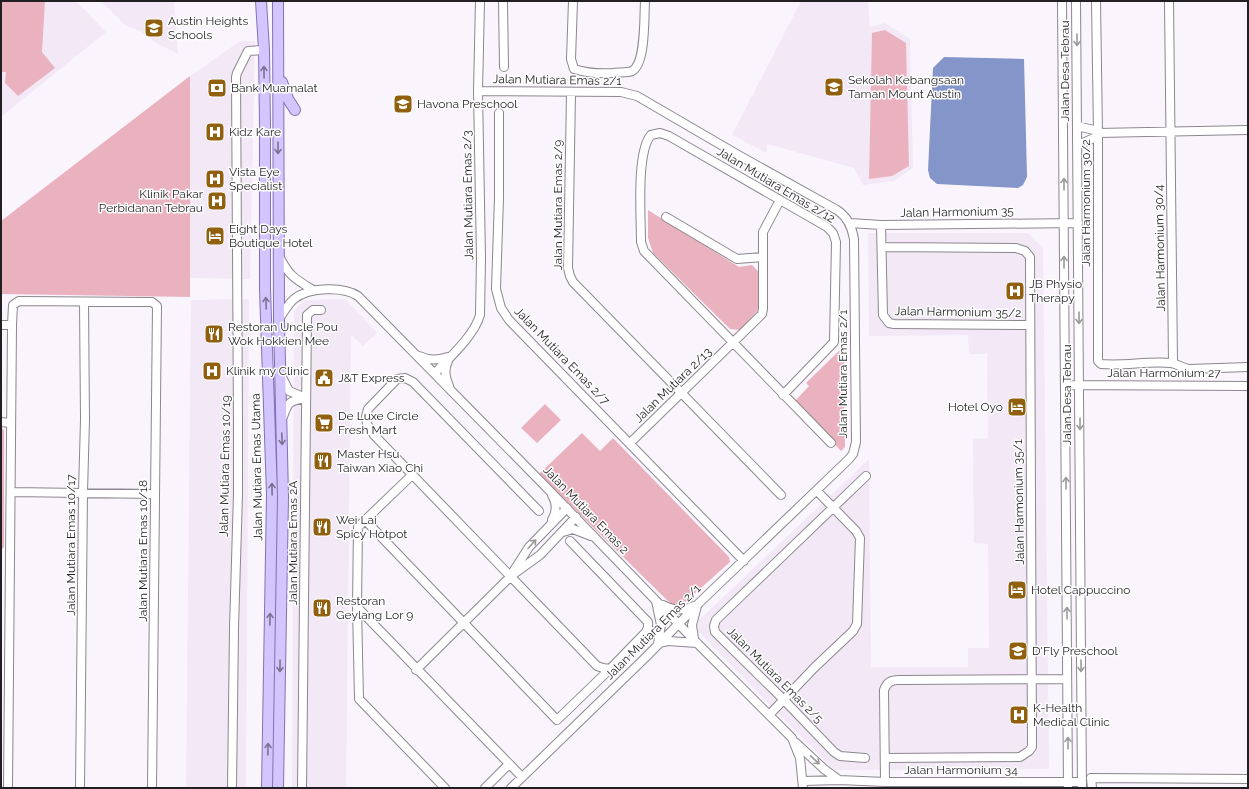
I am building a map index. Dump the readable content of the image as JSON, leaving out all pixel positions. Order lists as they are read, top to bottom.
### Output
{
  "streets": {
    "main road": ["Jalan Mutiara Emas Utama"],
    "street": [
      "Jalan Desa Tebrau",
      "Jalan Mutiara Emas 2/1",
      "Jalan Mutiara Emas 2/12",
      "Jalan Mutiara Emas 2/3",
      "Jalan Harmonium 30/2",
      "Jalan Mutiara Emas 2/9",
      "Jalan Harmonium 35",
      "Jalan Harmonium 30/4",
      "Jalan Harmonium 35/2",
      "Jalan Mutiara Emas 2/7",
      "Jalan Harmonium 27",
      "Jalan Mutiara 2/13",
      "Jalan Mutiara Emas 10/19",
      "Jalan Harmonium 35/1",
      "Jalan Mutiara Emas 2",
      "Jalan Mutiara Emas 2A",
      "Jalan Mutiara Emas 10/17",
      "Jalan Mutiara Emas 10/18",
      "Jalan Mutiara Emas 2/5",
      "Jalan Harmonium 34"
    ]
  },
  "crossings": [
    ["Jalan Desa Tebrau", "Jalan Harmonium 35"],
    ["Jalan Desa Tebrau", "Jalan Harmonium 27"],
    ["Jalan Desa Tebrau", "Jalan Harmonium 34"],
    ["Jalan Mutiara Emas 2/1", "Jalan Mutiara Emas 2/3"],
    ["Jalan Mutiara Emas 2/1", "Jalan Mutiara Emas 2/9"],
    ["Jalan Mutiara Emas 2/1", "Jalan Harmonium 35"],
    ["Jalan Mutiara Emas 2/1", "Jalan Mutiara Emas 2/7"],
    ["Jalan Mutiara Emas 2/1", "Jalan Mutiara Emas 2"],
    ["Jalan Mutiara Emas 2/12", "Jalan Mutiara 2/13"],
    ["Jalan Mutiara Emas 2/3", "Jalan Mutiara Emas 2"],
    ["Jalan Harmonium 30/2", "Jalan Harmonium 30/4"],
    ["Jalan Mutiara Emas 2/9", "Jalan Mutiara 2/13"],
    ["Jalan Harmonium 35", "Jalan Harmonium 35/2"],
    ["Jalan Harmonium 35/2", "Jalan Harmonium 35/1"],
    ["Jalan Mutiara Emas 2/7", "Jalan Mutiara 2/13"],
    ["Jalan Mutiara Emas 10/19", "Jalan Mutiara Emas Utama"],
    ["Jalan Mutiara Emas Utama", "Jalan Mutiara Emas 2"],
    ["Jalan Mutiara Emas 2", "Jalan Harmonium 34"],
    ["Jalan Mutiara Emas 10/17", "Jalan Mutiara Emas 10/18"]
  ],
  "places": {
    "school or university": [
      "Austin Heights Schools",
      "Sekolah Kebangsaan Taman Mount Austin",
      "Havona Preschool",
      "D'Fly Preschool"
    ],
    "bank": ["Bank Muamalat"],
    "hospital": [
      "Kidz Kare",
      "Vista Eye Specialist",
      "Klinik Pakar Perbidanan Tebrau",
      "JB Physio Therapy",
      "Klinik my Clinic",
      "K-Health Medical Clinic"
    ],
    "hotel": ["Eight Days Boutique Hotel", "Hotel Oyo", "Hotel Cappuccino"],
    "restaurant": [
      "Restoran Uncle Pou Wok Hokkien Mee",
      "Master Hsu Taiwan Xiao Chi",
      "Wei Lai Spicy Hotpot",
      "Restoran Geylang Lor 9"
    ],
    "public building": ["J&T Express"],
    "supermarket": ["De Luxe Circle Fresh Mart"]
  }
}
